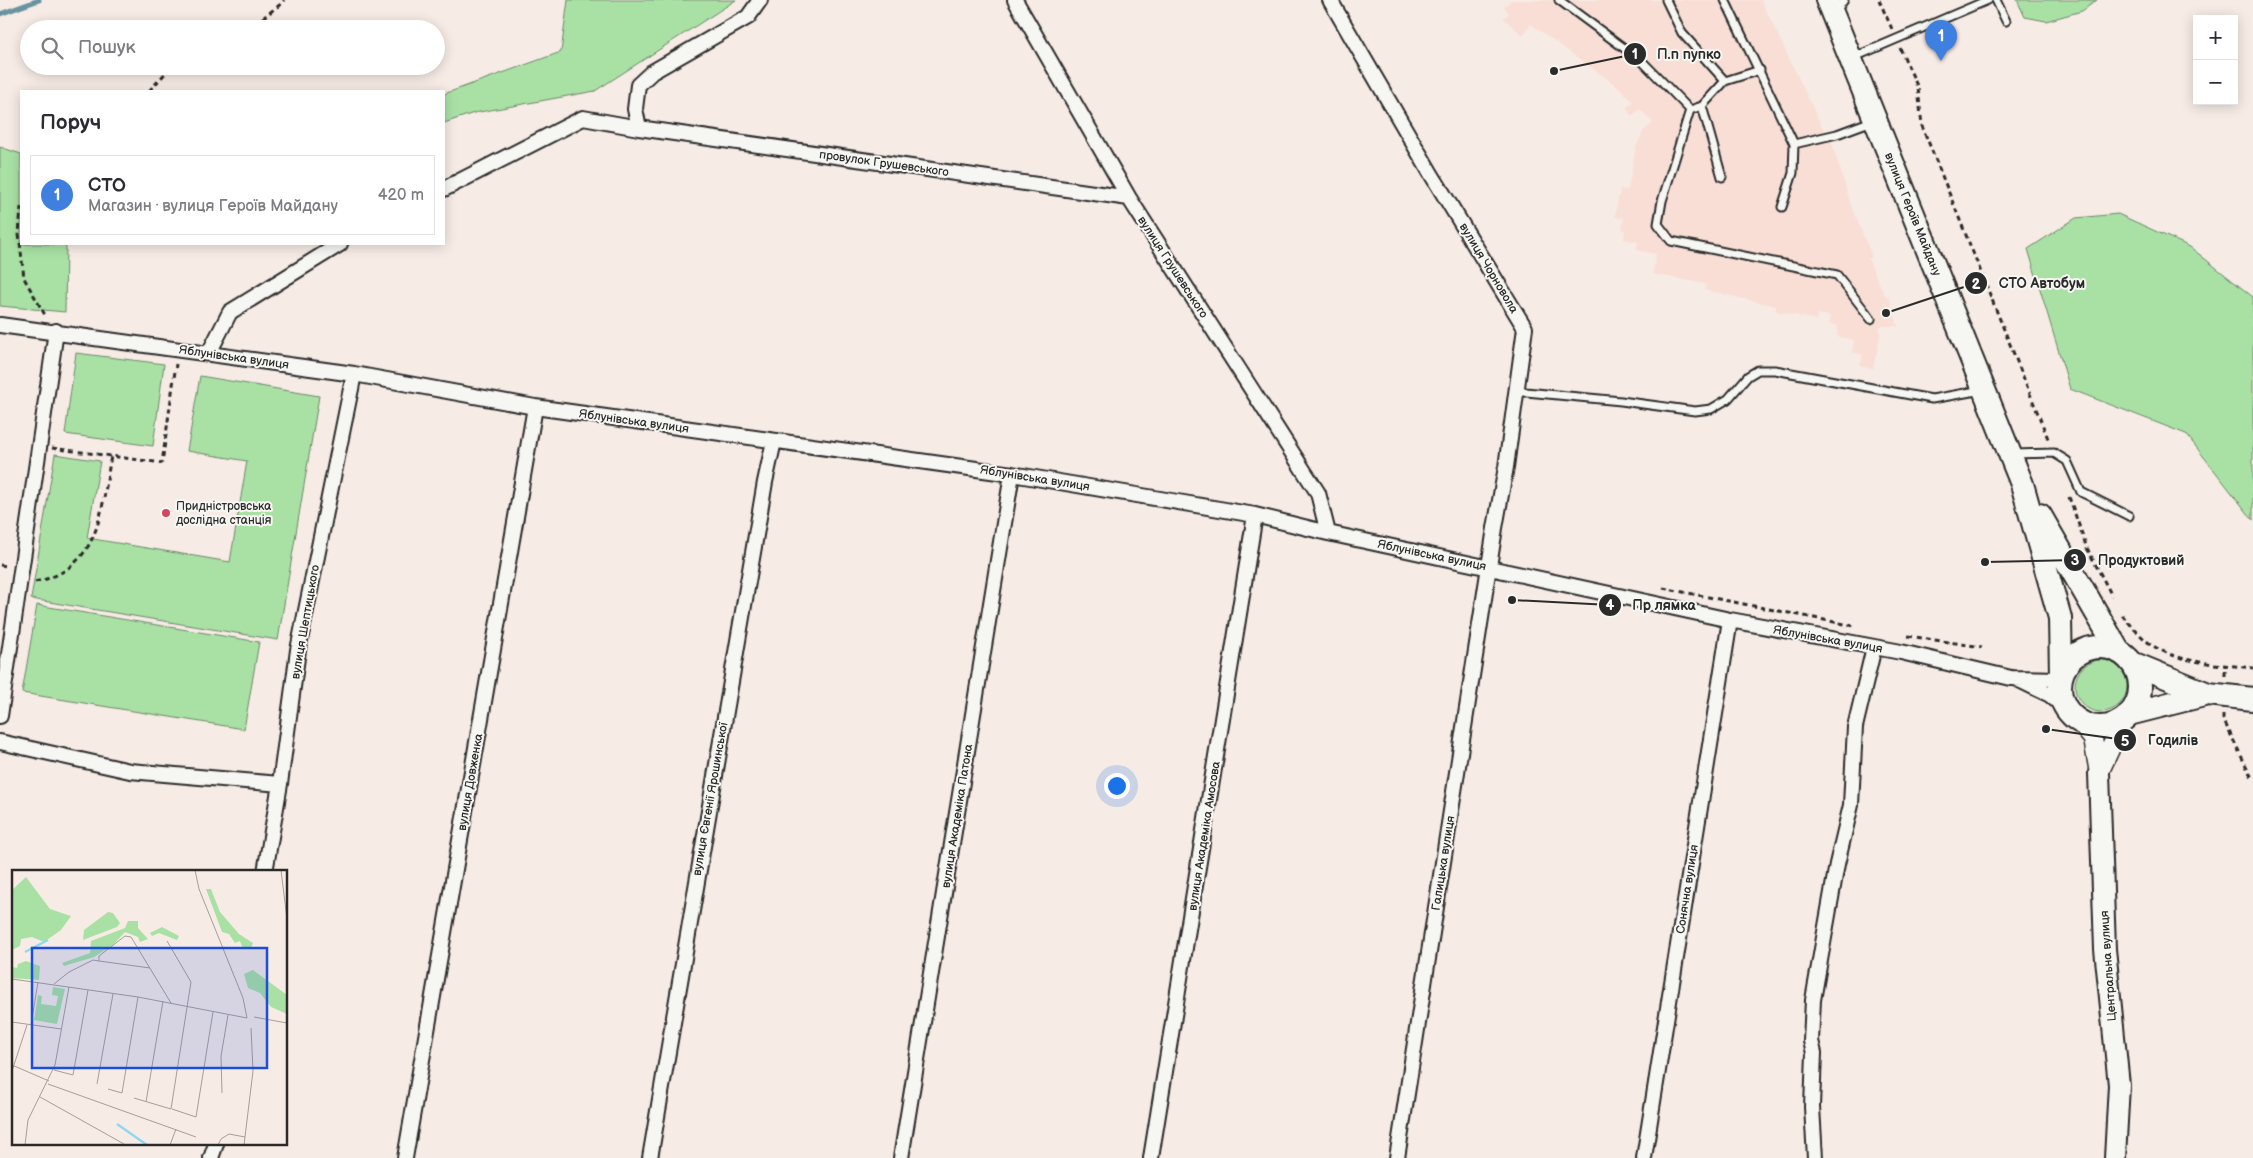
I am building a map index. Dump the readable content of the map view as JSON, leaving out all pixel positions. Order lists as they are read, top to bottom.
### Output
{
  "streets": {
    "main road": ["вулиця Героїв Майдану", "Центральна вулиця"],
    "street": [
      "провулок Грушевського",
      "вулиця Грушевського",
      "вулиця Чорновола",
      "Яблунівська вулиця",
      "вулиця Шептицького",
      "вулиця Довженка",
      "вулиця Євгенії Ярошинської",
      "вулиця Академіка Патона",
      "вулиця Академіка Амосова",
      "Галицька вулиця",
      "Сонячна вулиця"
    ]
  },
  "crossings": [
    ["провулок Грушевського", "вулиця Грушевського"],
    ["вулиця Грушевського", "Яблунівська вулиця"],
    ["вулиця Чорновола", "Яблунівська вулиця"],
    ["вулиця Чорновола", "Галицька вулиця"],
    ["Яблунівська вулиця", "вулиця Шептицького"],
    ["Яблунівська вулиця", "вулиця Довженка"],
    ["Яблунівська вулиця", "вулиця Євгенії Ярошинської"],
    ["Яблунівська вулиця", "вулиця Академіка Патона"],
    ["Яблунівська вулиця", "вулиця Академіка Амосова"],
    ["Яблунівська вулиця", "Галицька вулиця"],
    ["Яблунівська вулиця", "Сонячна вулиця"]
  ],
  "places": [
    "П.п пупко",
    "СТО Автобум",
    "Придністровська дослідна станція",
    "Продуктовий",
    "Пр лямка",
    "Годилів"
  ],
  "page": {
    "map_buttons": ["+", "−"],
    "pins": "1",
    "search": "Пошук",
    "heading": "Поруч",
    "list": [
      {
        "mark": "1",
        "name": "СТО",
        "note": "Магазин · вулиця Героїв Майдану",
        "value": "420 m"
      }
    ]
  }
}
